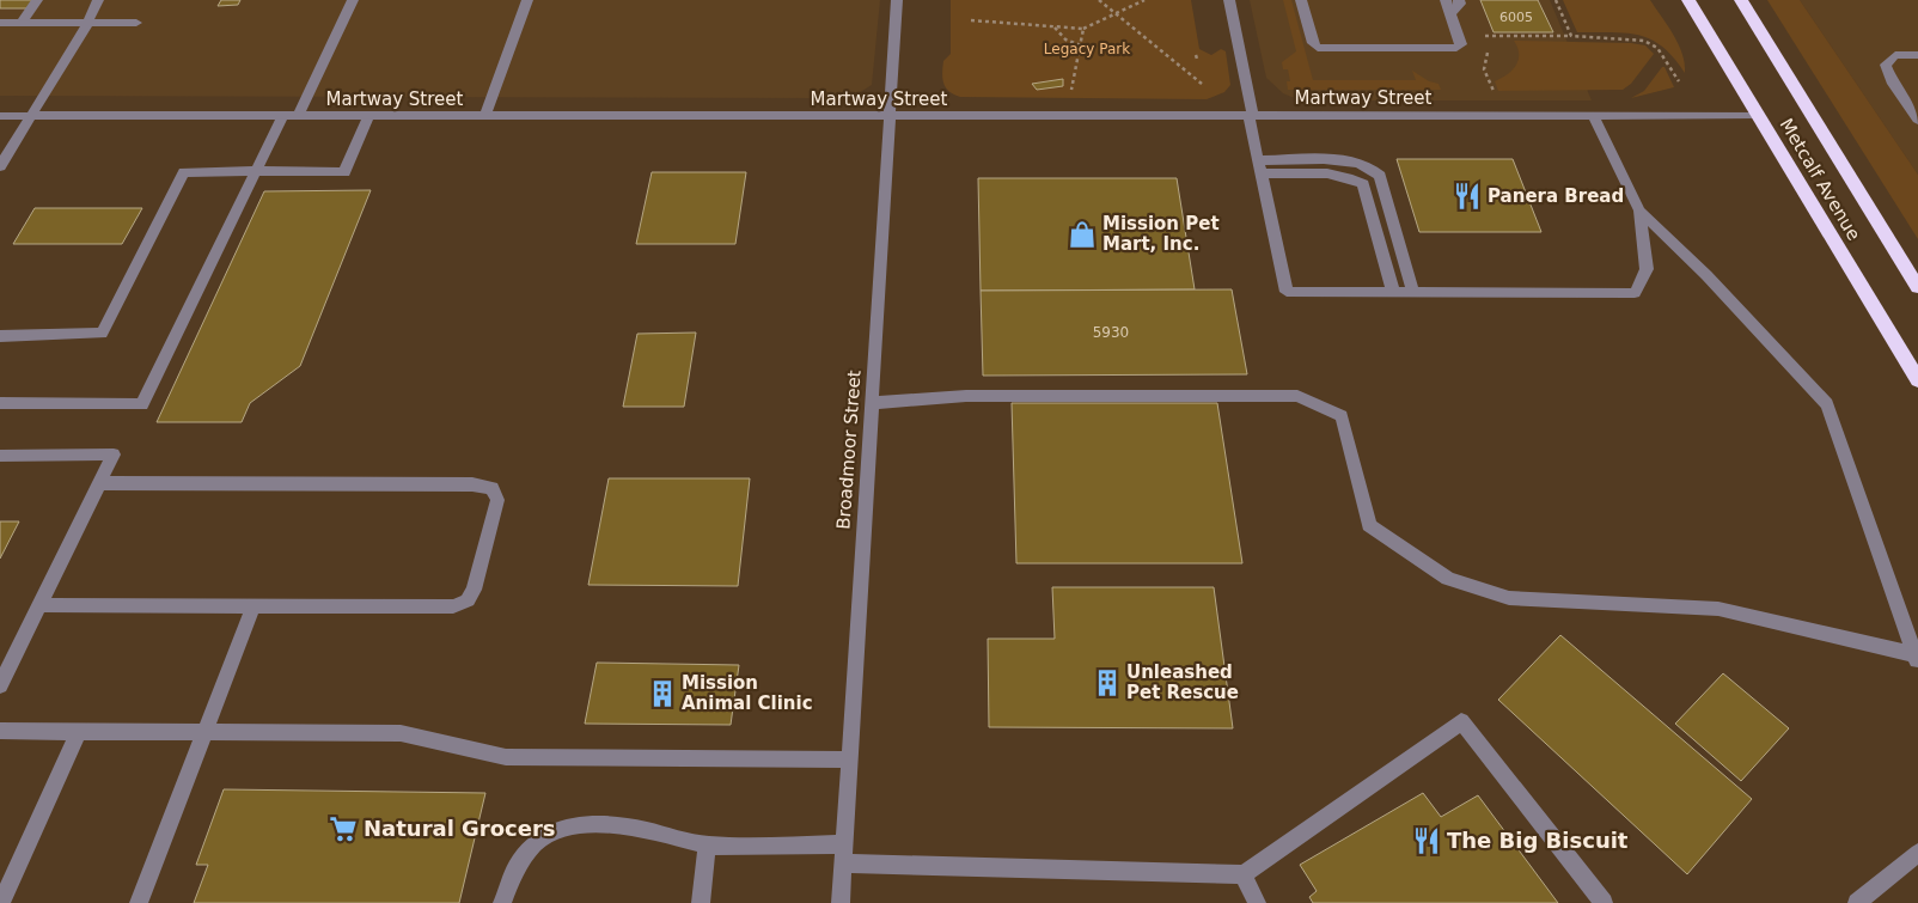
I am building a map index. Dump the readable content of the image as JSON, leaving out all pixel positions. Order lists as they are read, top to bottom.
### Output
{
  "streets": {
    "highway": ["Metcalf Avenue"],
    "street": ["Martway Street", "Broadmoor Street"]
  },
  "crossings": [
    ["Martway Street", "Metcalf Avenue"],
    ["Martway Street", "Broadmoor Street"]
  ],
  "parks": ["Legacy Park"],
  "places": {
    "restaurant": ["Panera Bread", "The Big Biscuit"],
    "shop": ["Mission Pet Mart, Inc."],
    "building": ["Unleashed Pet Rescue", "Mission Animal Clinic"],
    "supermarket": ["Natural Grocers"]
  },
  "house_numbers": ["6005", "5930"]
}
